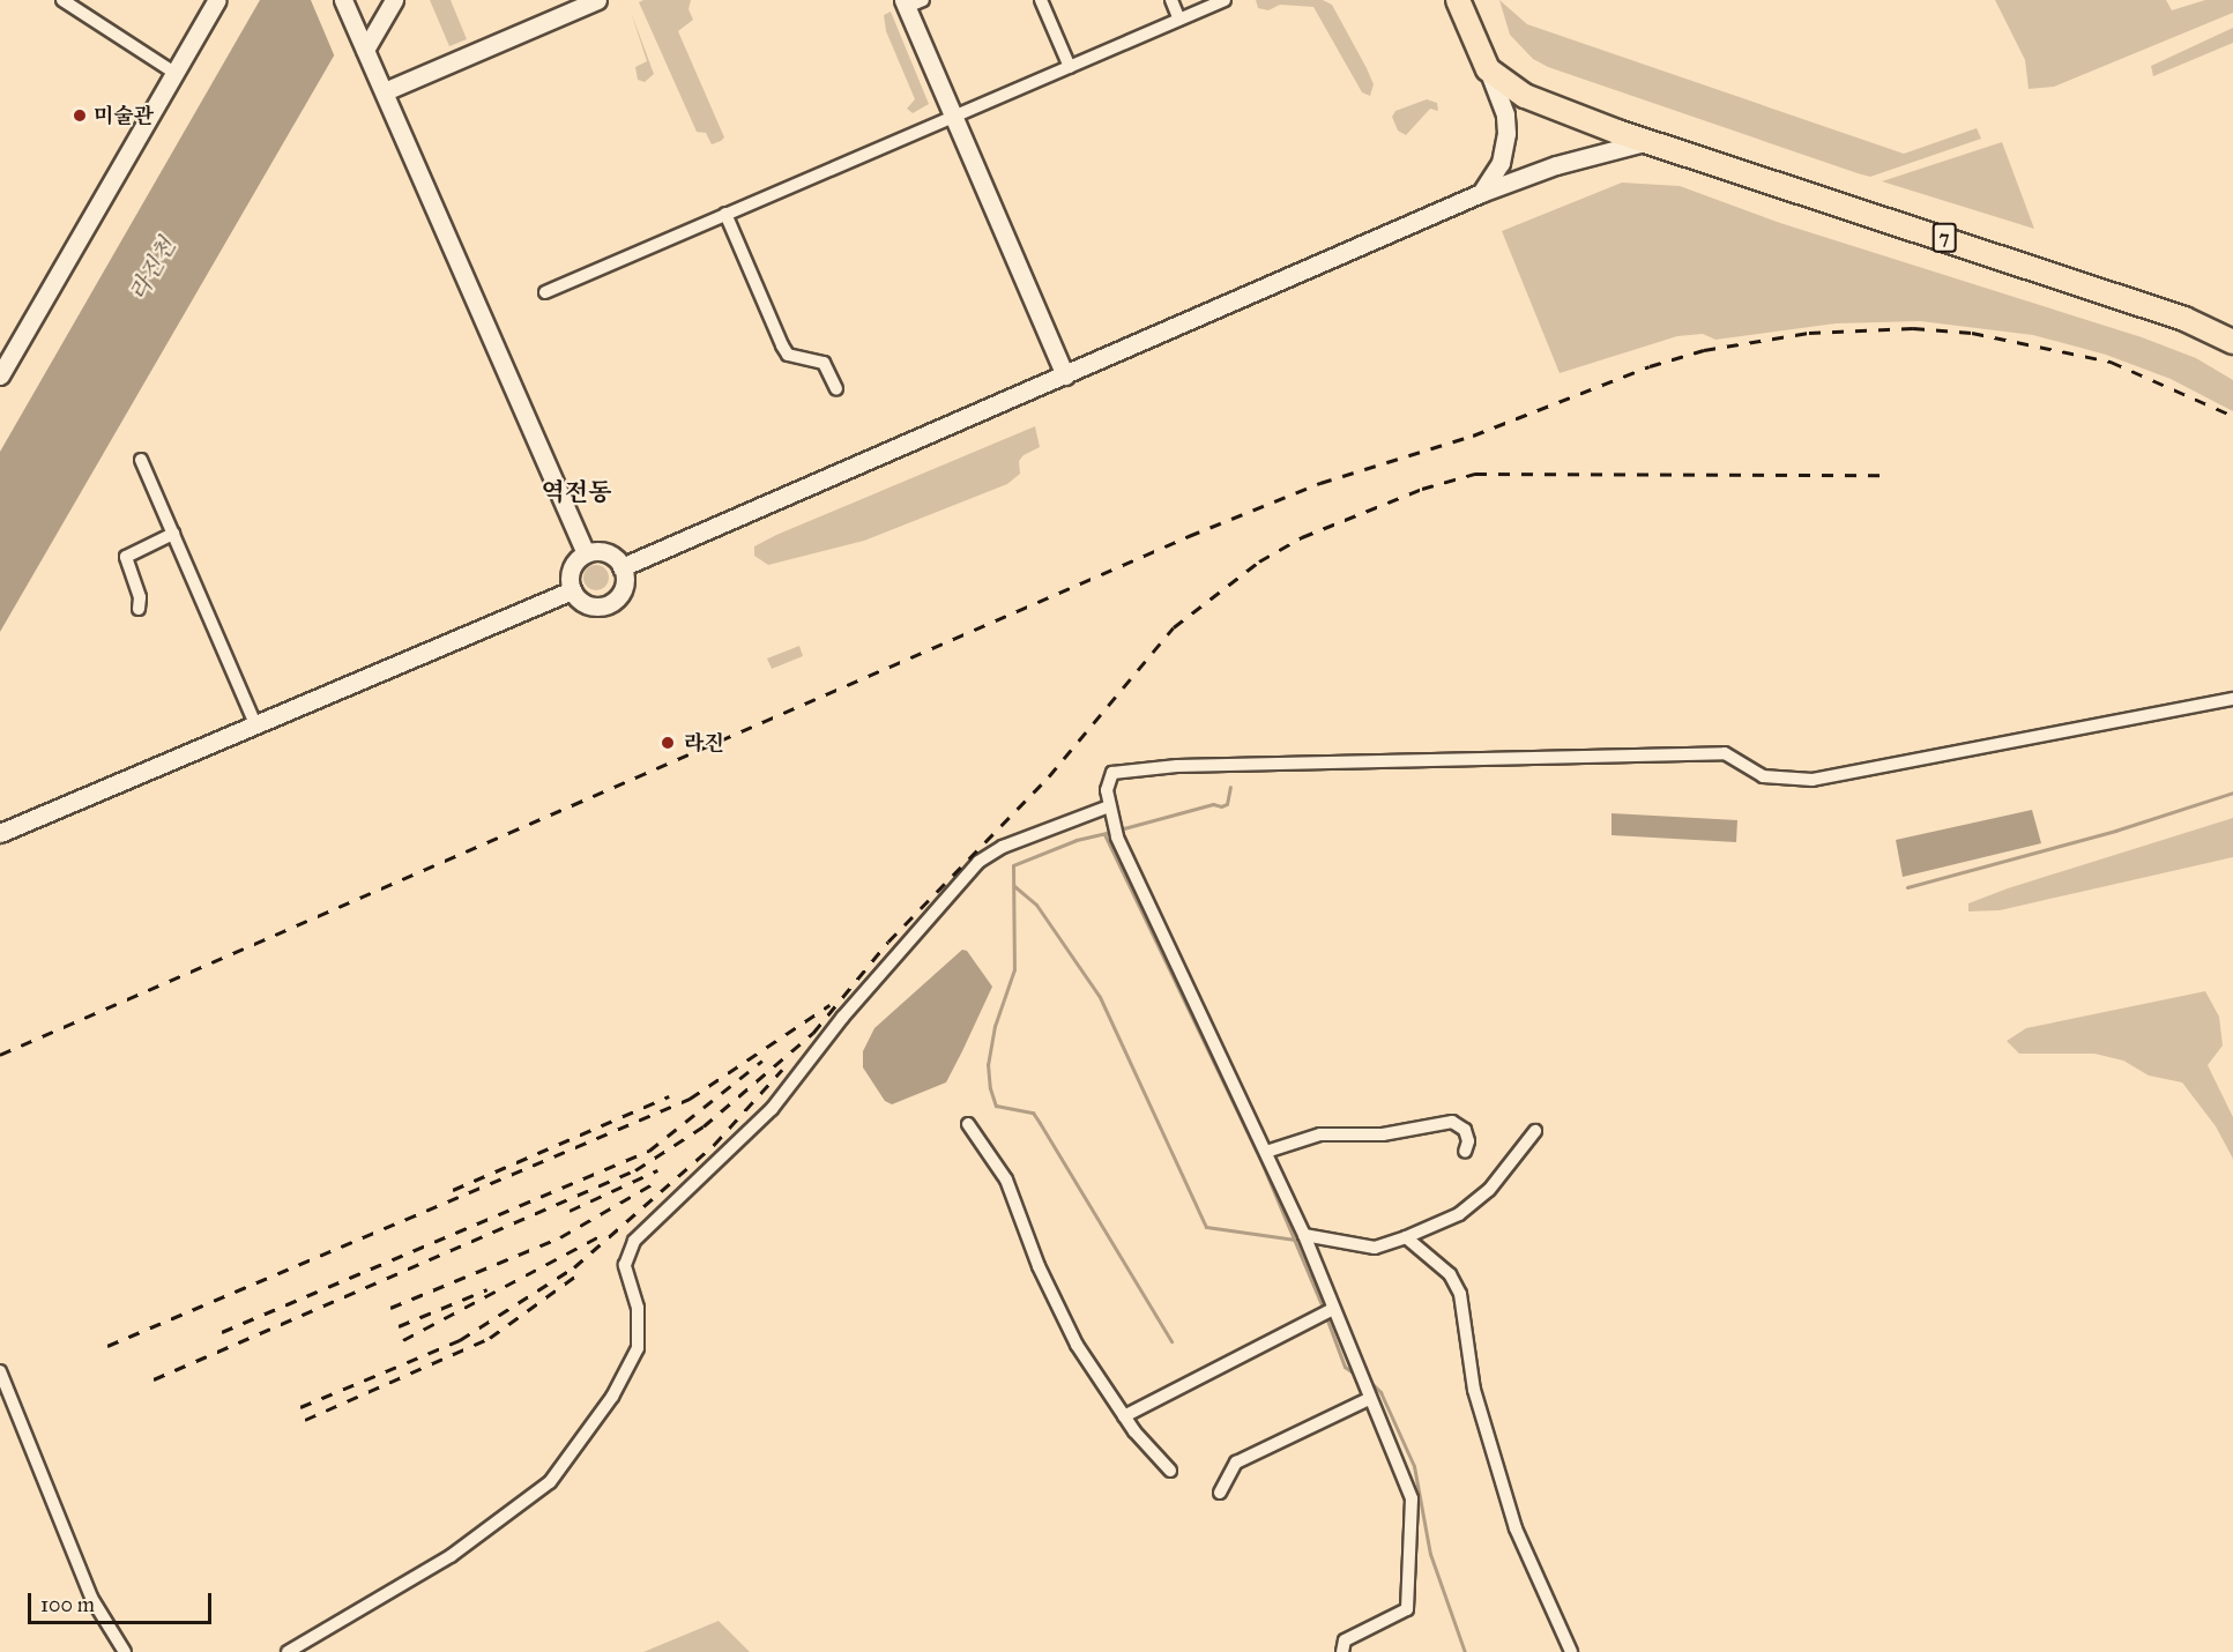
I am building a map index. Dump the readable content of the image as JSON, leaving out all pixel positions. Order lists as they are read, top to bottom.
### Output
{
  "streets": {
    "highway": ["7"]
  },
  "districts": ["역전동"],
  "water": ["라진천"],
  "places": ["미술관", "라진"],
  "scale_bar": "100 m"
}
